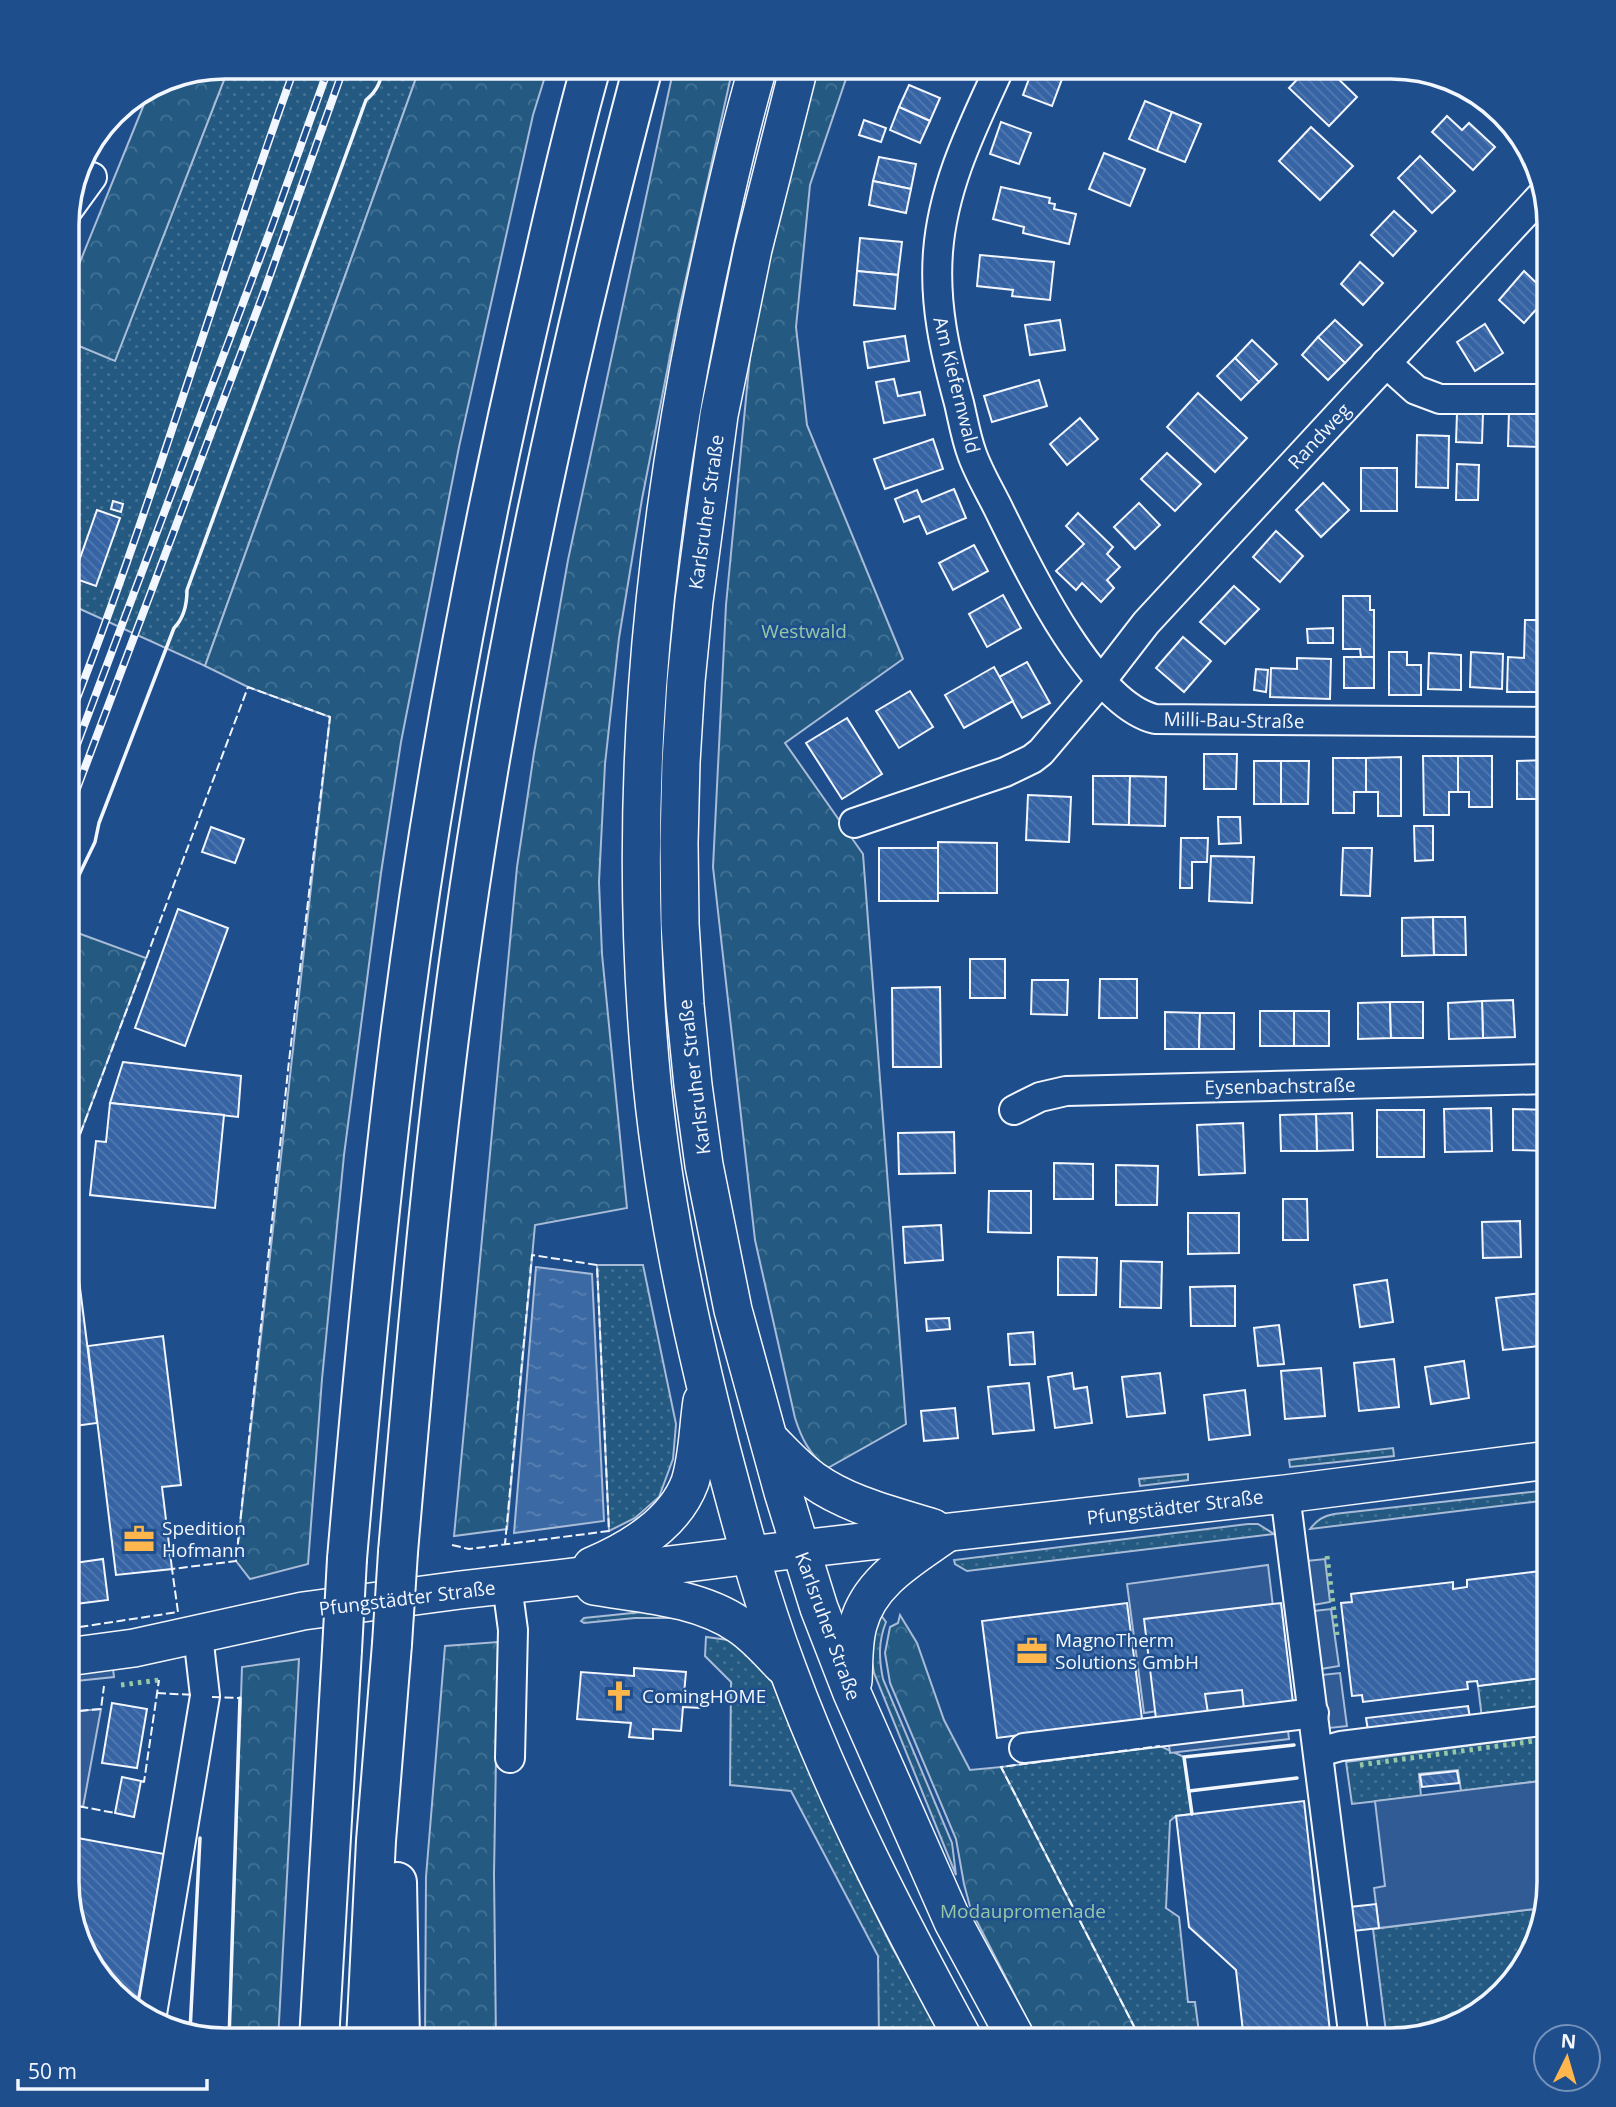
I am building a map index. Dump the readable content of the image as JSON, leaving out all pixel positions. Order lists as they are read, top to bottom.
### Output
{
  "streets": {
    "main road": ["Karlsruher Straße", "Pfungstädter Straße"],
    "street": [
      "Am Kiefernwald",
      "Randweg",
      "Milli-Bau-Straße",
      "Eysenbachstraße"
    ]
  },
  "crossings": [
    ["Am Kiefernwald", "Randweg"],
    ["Am Kiefernwald", "Milli-Bau-Straße"],
    ["Randweg", "Milli-Bau-Straße"],
    ["Karlsruher Straße", "Pfungstädter Straße"]
  ],
  "parks": ["Westwald", "Modaupromenade"],
  "places": {
    "office": ["Spedition Hofmann", "MagnoTherm Solutions GmbH"],
    "church": ["ComingHOME"]
  },
  "scale_bar": "50 m",
  "north": "top"
}
